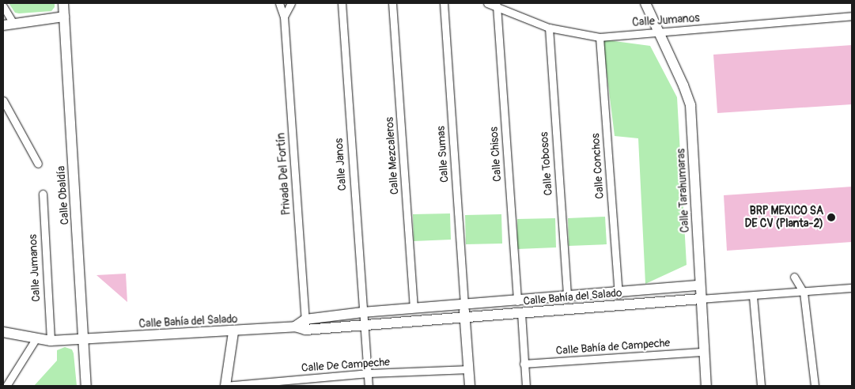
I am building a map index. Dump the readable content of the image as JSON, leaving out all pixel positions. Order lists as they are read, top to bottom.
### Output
{
  "streets": {
    "street": [
      "Calle Jumanos",
      "Calle Sumas",
      "Calle Chisos",
      "Calle Mezcaleros",
      "Calle Tobosos",
      "Calle Janos",
      "Calle Conchos",
      "Privada Del Fortín",
      "Calle Tarahumaras",
      "Calle Obaldía",
      "Calle Bahía del Salado",
      "Calle Bahía de Campeche",
      "Calle De Campeche"
    ]
  },
  "crossings": [
    ["Calle Jumanos", "Calle Chisos"],
    ["Calle Jumanos", "Calle Tobosos"],
    ["Calle Jumanos", "Calle Conchos"],
    ["Calle Jumanos", "Calle Tarahumaras"],
    ["Calle Jumanos", "Calle Bahía del Salado"],
    ["Calle Sumas", "Calle Bahía del Salado"],
    ["Calle Chisos", "Calle Bahía del Salado"],
    ["Calle Mezcaleros", "Calle Bahía del Salado"],
    ["Calle Tobosos", "Calle Bahía del Salado"],
    ["Calle Janos", "Calle Bahía del Salado"],
    ["Calle Janos", "Calle De Campeche"],
    ["Calle Conchos", "Calle Bahía del Salado"],
    ["Privada Del Fortín", "Calle Bahía del Salado"],
    ["Calle Tarahumaras", "Calle Bahía del Salado"],
    ["Calle Tarahumaras", "Calle Bahía de Campeche"],
    ["Calle Obaldía", "Calle Bahía del Salado"]
  ],
  "places": ["BRP MEXICO SA DE CV (Planta-2)"]
}
